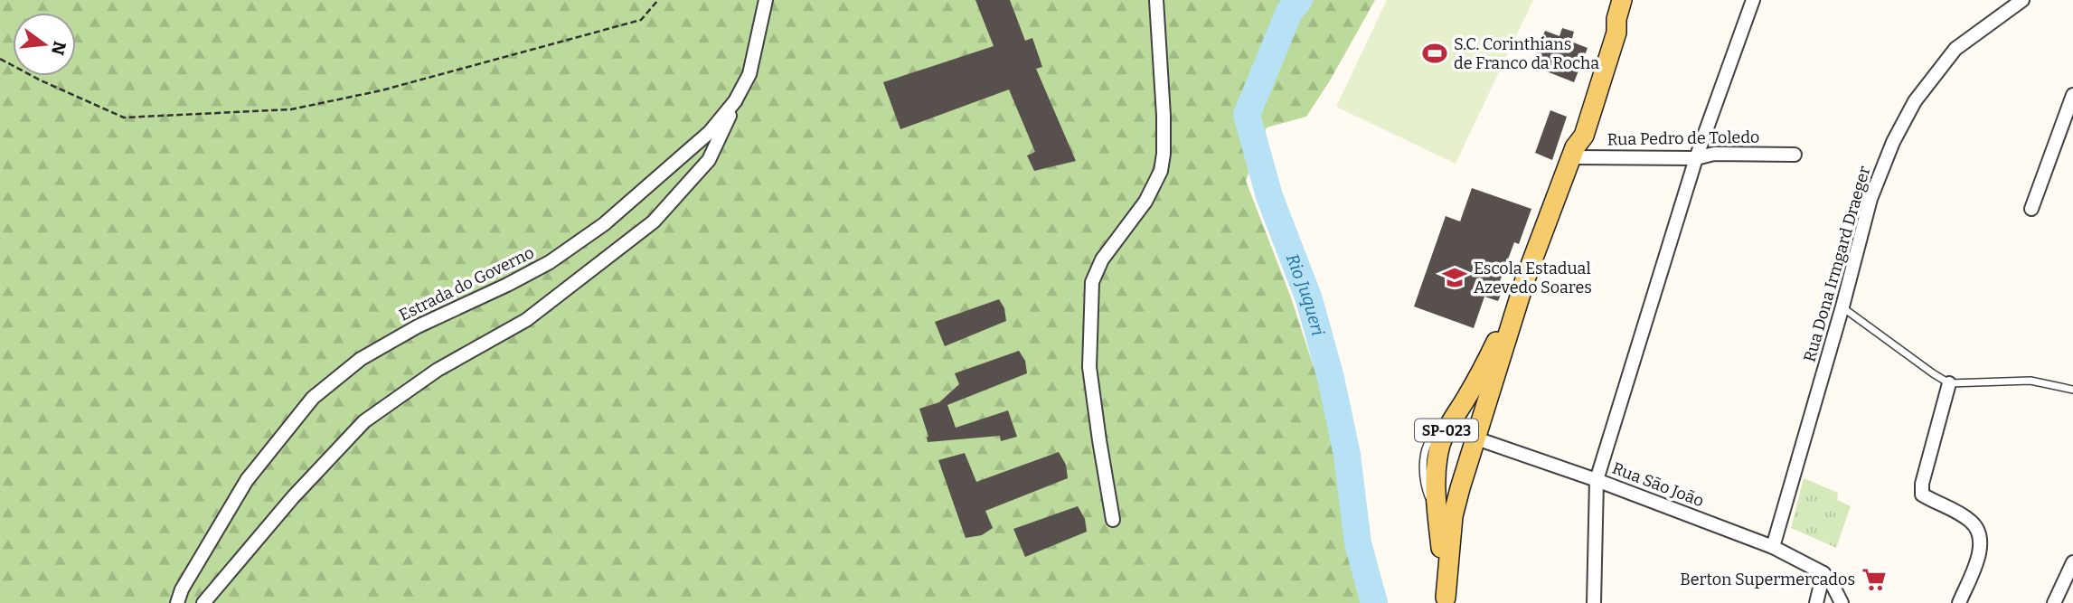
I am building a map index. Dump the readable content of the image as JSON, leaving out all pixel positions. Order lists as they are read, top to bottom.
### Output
{
  "streets": {
    "main road": ["SP-023"],
    "street": [
      "Rua Pedro de Toledo",
      "Rua Dona Irmgard Draeger",
      "Estrada do Governo",
      "Rua São João"
    ]
  },
  "crossings": [
    ["Rua Pedro de Toledo", "SP-023"],
    ["Rua Dona Irmgard Draeger", "Rua São João"],
    ["SP-023", "Rua São João"]
  ],
  "water": ["Rio Juqueri"],
  "places": {
    "sports": ["S.C. Corinthians de Franco da Rocha"],
    "school or university": ["Escola Estadual Azevedo Soares"],
    "supermarket": ["Berton Supermercados"]
  },
  "north": "right"
}
